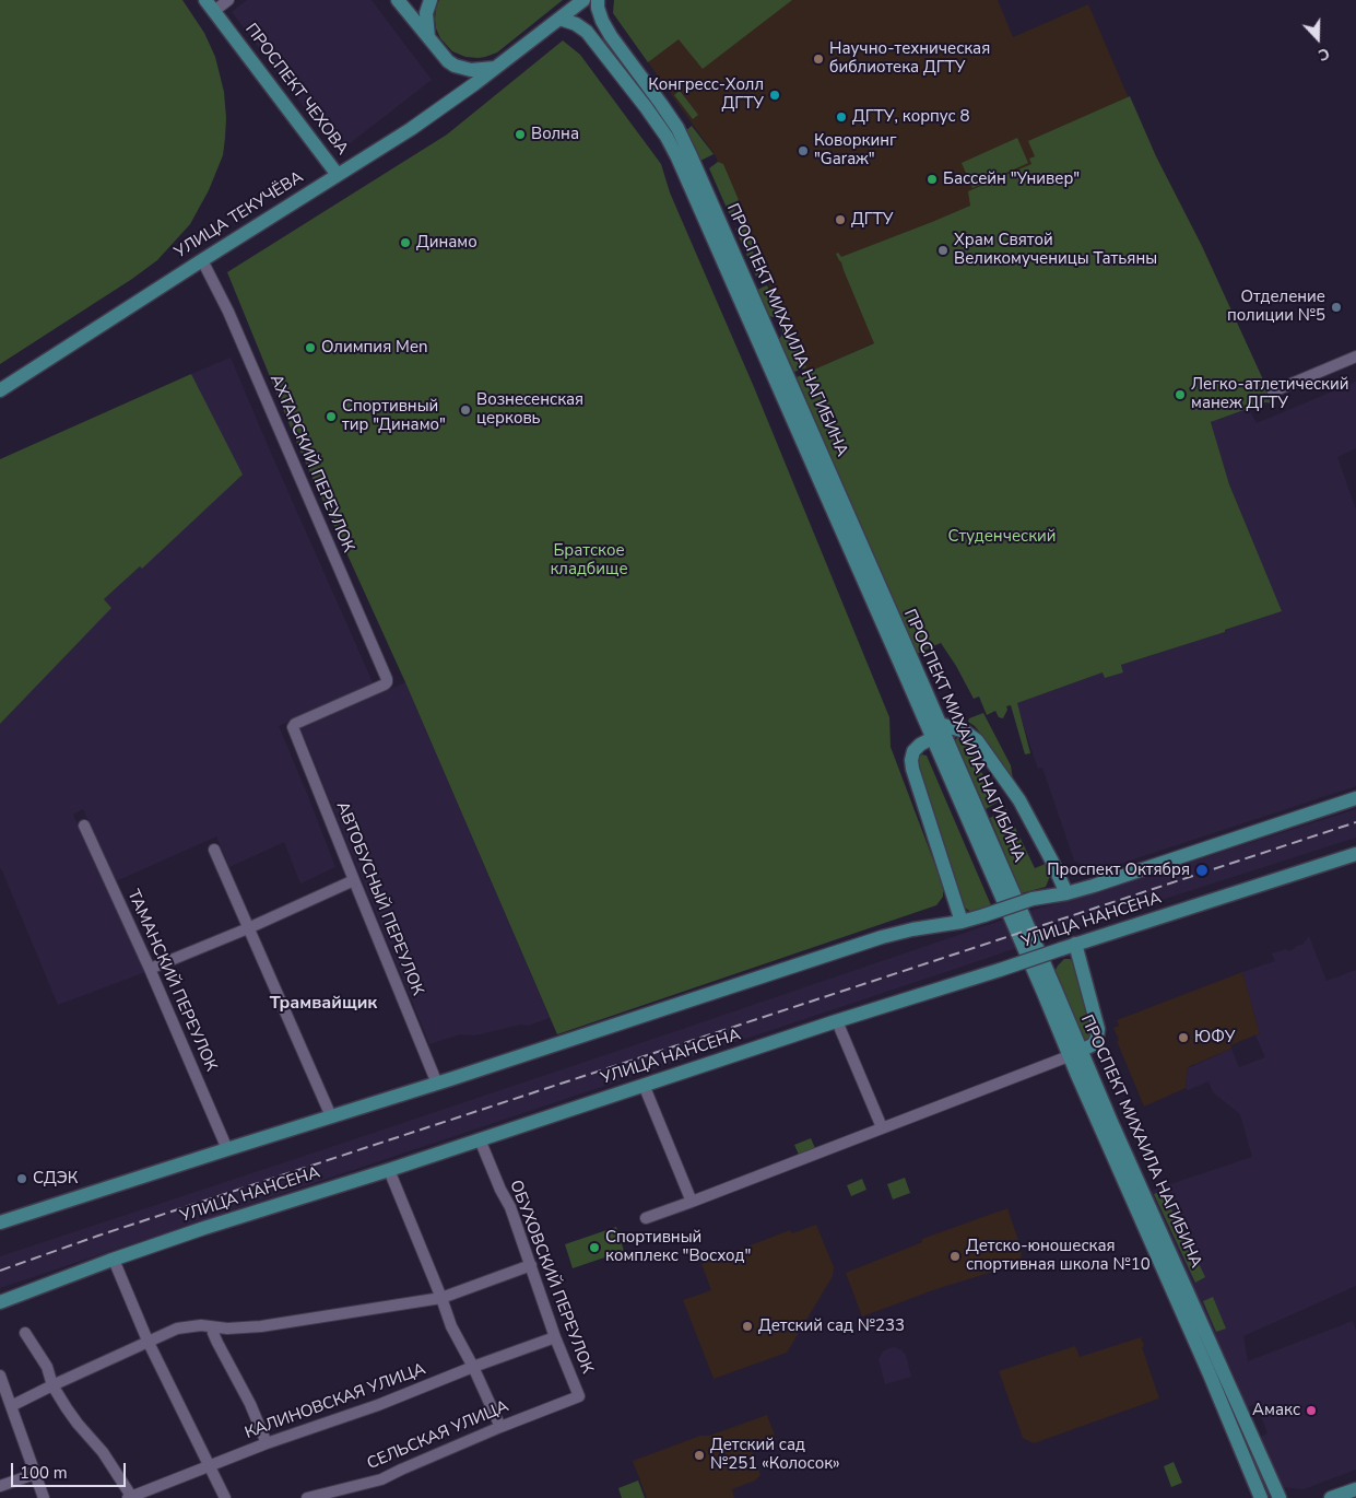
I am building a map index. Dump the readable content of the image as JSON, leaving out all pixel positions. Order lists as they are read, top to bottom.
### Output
{
  "streets": {
    "main road": [
      "ПРОСПЕКТ ЧЕХОВА",
      "УЛИЦА ТЕКУЧЁВА",
      "ПРОСПЕКТ МИХАИЛА НАГИБИНА",
      "УЛИЦА НАНСЕНА"
    ],
    "street": [
      "АХТАРСКИЙ ПЕРЕУЛОК",
      "АВТОБУСНЫЙ ПЕРЕУЛОК",
      "ТАМАНСКИЙ ПЕРЕУЛОК",
      "ОБУХОВСКИЙ ПЕРЕУЛОК",
      "КАЛИНОВСКАЯ УЛИЦА",
      "СЕЛЬСКАЯ УЛИЦА"
    ]
  },
  "crossings": [
    ["ПРОСПЕКТ ЧЕХОВА", "УЛИЦА ТЕКУЧЁВА"],
    ["УЛИЦА ТЕКУЧЁВА", "ПРОСПЕКТ МИХАИЛА НАГИБИНА"],
    ["УЛИЦА ТЕКУЧЁВА", "АХТАРСКИЙ ПЕРЕУЛОК"],
    ["АХТАРСКИЙ ПЕРЕУЛОК", "АВТОБУСНЫЙ ПЕРЕУЛОК"],
    ["АВТОБУСНЫЙ ПЕРЕУЛОК", "УЛИЦА НАНСЕНА"],
    ["УЛИЦА НАНСЕНА", "ТАМАНСКИЙ ПЕРЕУЛОК"],
    ["УЛИЦА НАНСЕНА", "ОБУХОВСКИЙ ПЕРЕУЛОК"],
    ["ОБУХОВСКИЙ ПЕРЕУЛОК", "КАЛИНОВСКАЯ УЛИЦА"],
    ["ОБУХОВСКИЙ ПЕРЕУЛОК", "СЕЛЬСКАЯ УЛИЦА"]
  ],
  "districts": ["Трамвайщик"],
  "parks": ["Студенческий", "Братское кладбище"],
  "places": [
    "Научно-техническая библиотека ДГТУ",
    "Конгресс-Холл ДГТУ",
    "ДГТУ, корпус 8",
    "Волна",
    "Коворкинг \"Gаraж\"",
    "Бассейн \"Универ\"",
    "ДГТУ",
    "Динамо",
    "Храм Святой Великомученицы Татьяны",
    "Отделение полиции №5",
    "Олимпия Men",
    "Легко-атлетический манеж ДГТУ",
    "Вознесенская церковь",
    "Спортивный тир \"Динамо\"",
    "Проспект Октября",
    "ЮФУ",
    "СДЭК",
    "Спортивный комплекс \"Восход\"",
    "Детско-юношеская спортивная школа №10",
    "Детский сад №233",
    "Амакс",
    "Детский сад №251 «Колосок»"
  ],
  "scale_bar": "100 m",
  "north": "bottom"
}
